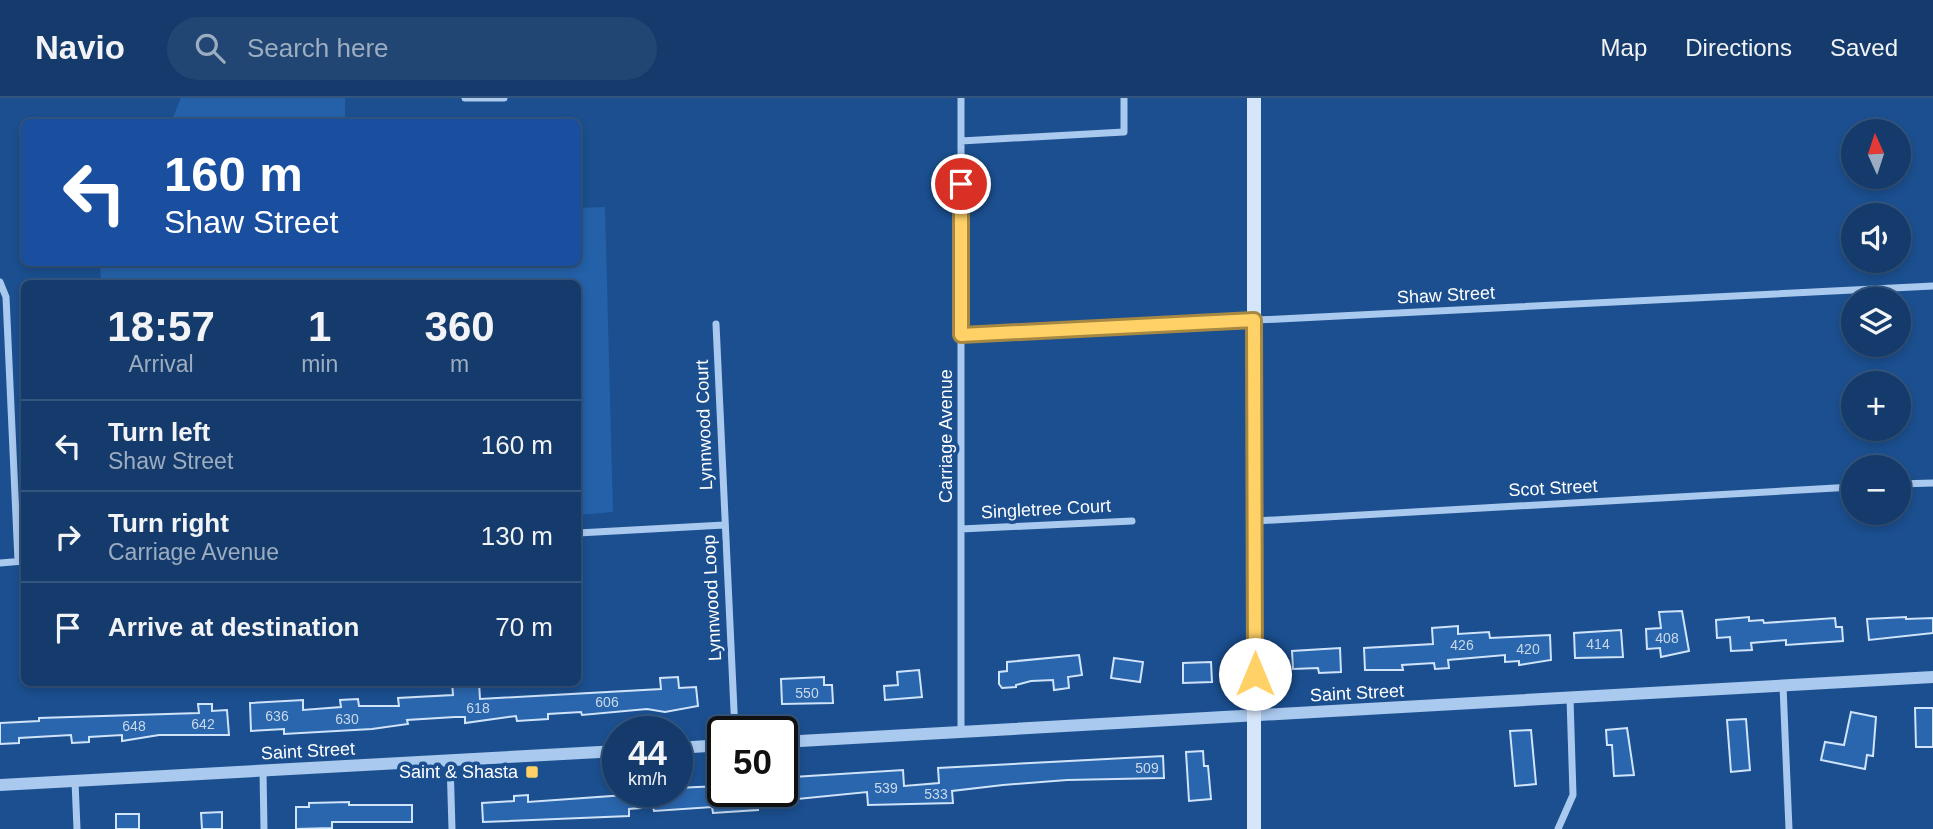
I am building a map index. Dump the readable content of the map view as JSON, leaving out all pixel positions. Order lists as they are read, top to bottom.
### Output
{
  "streets": {
    "street": [
      "Shaw Street",
      "Lynnwood Court",
      "Carriage Avenue",
      "Scot Street",
      "Singletree Court",
      "Lynnwood Loop",
      "Saint Street"
    ]
  },
  "crossings": [
    ["Shaw Street", "Carriage Avenue"],
    ["Lynnwood Court", "Lynnwood Loop"],
    ["Carriage Avenue", "Singletree Court"],
    ["Carriage Avenue", "Saint Street"]
  ],
  "places": {
    "transit": ["Saint & Shasta"]
  },
  "house_numbers": [
    "408",
    "414",
    "426",
    "420",
    "550",
    "606",
    "618",
    "636",
    "630",
    "642",
    "648",
    "509",
    "539",
    "533"
  ],
  "north": "top",
  "page": {
    "header": "Navio",
    "search": "Search here",
    "nav": ["Map", "Directions", "Saved"],
    "map_buttons": ["+", "−"],
    "turn": ["160 m", "Shaw Street"],
    "eta": [
      "18:57",
      "Arrival",
      "1",
      "min",
      "360",
      "m"
    ],
    "list": [
      {
        "name": "Turn left",
        "note": "Shaw Street",
        "value": "160 m"
      },
      {
        "name": "Turn right",
        "note": "Carriage Avenue",
        "value": "130 m"
      },
      {
        "name": "Arrive at destination",
        "value": "70 m"
      }
    ],
    "speed": "44 km/h",
    "limit": "50"
  }
}
